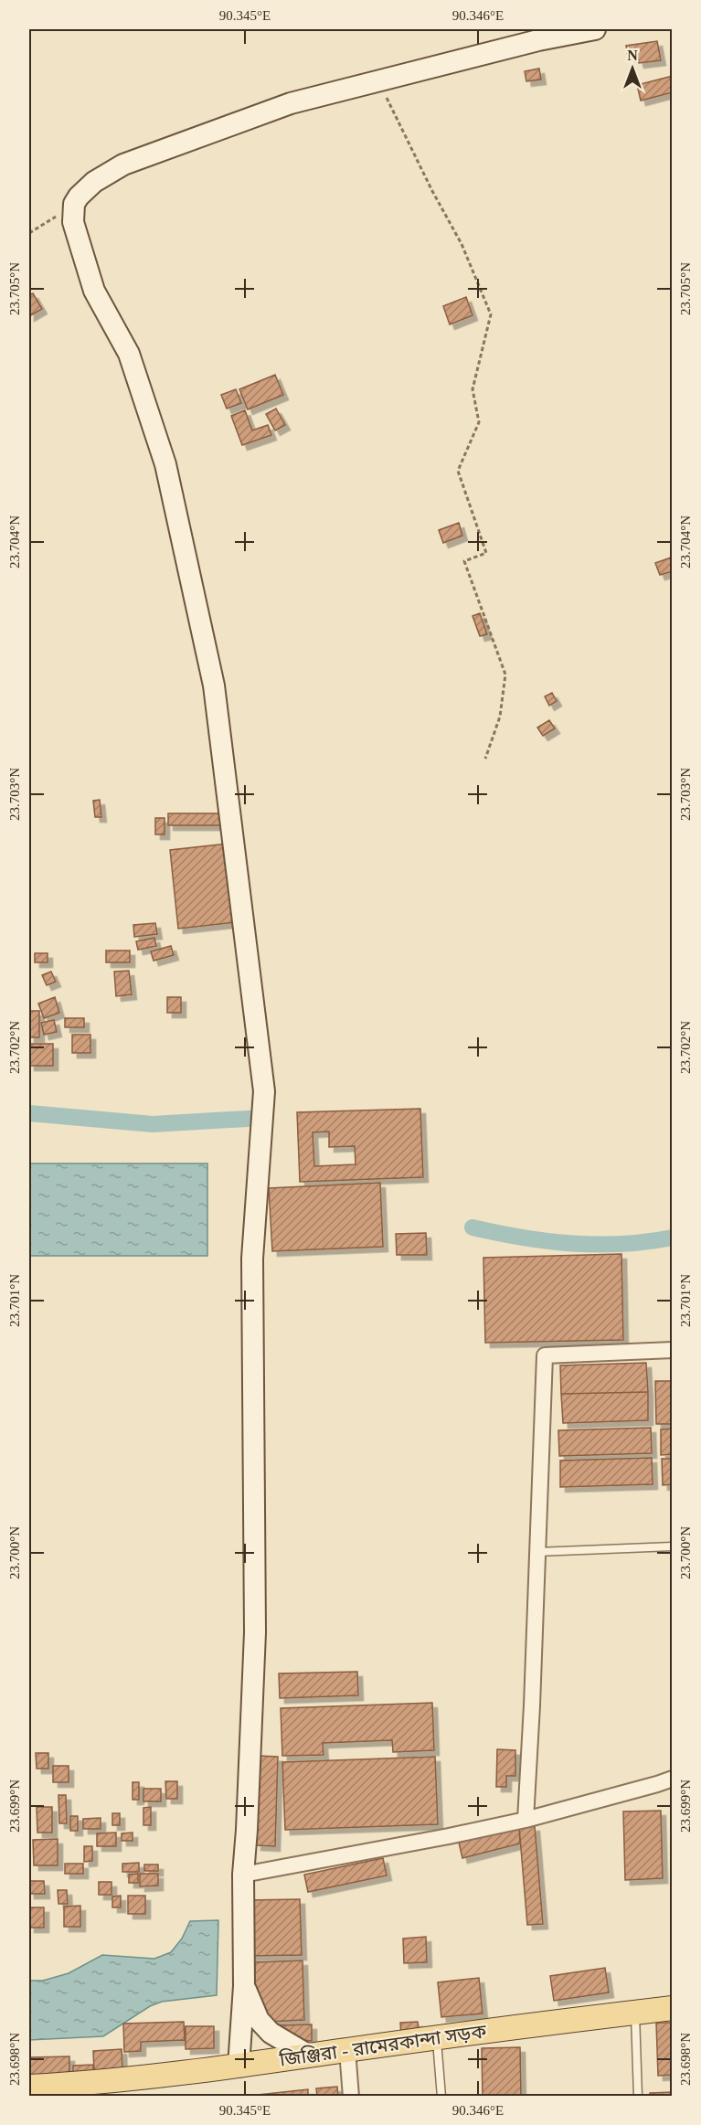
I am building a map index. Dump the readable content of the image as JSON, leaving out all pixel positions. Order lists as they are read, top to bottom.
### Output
{
  "streets": {
    "main road": ["জিঞ্জিরা - রামেরকান্দা সড়ক"]
  },
  "north": "top",
  "coordinates": [
    "90.345°E",
    "90.346°E",
    "23.705°N",
    "23.704°N",
    "23.703°N",
    "23.702°N",
    "23.701°N",
    "23.700°N",
    "23.699°N",
    "23.698°N"
  ]
}
